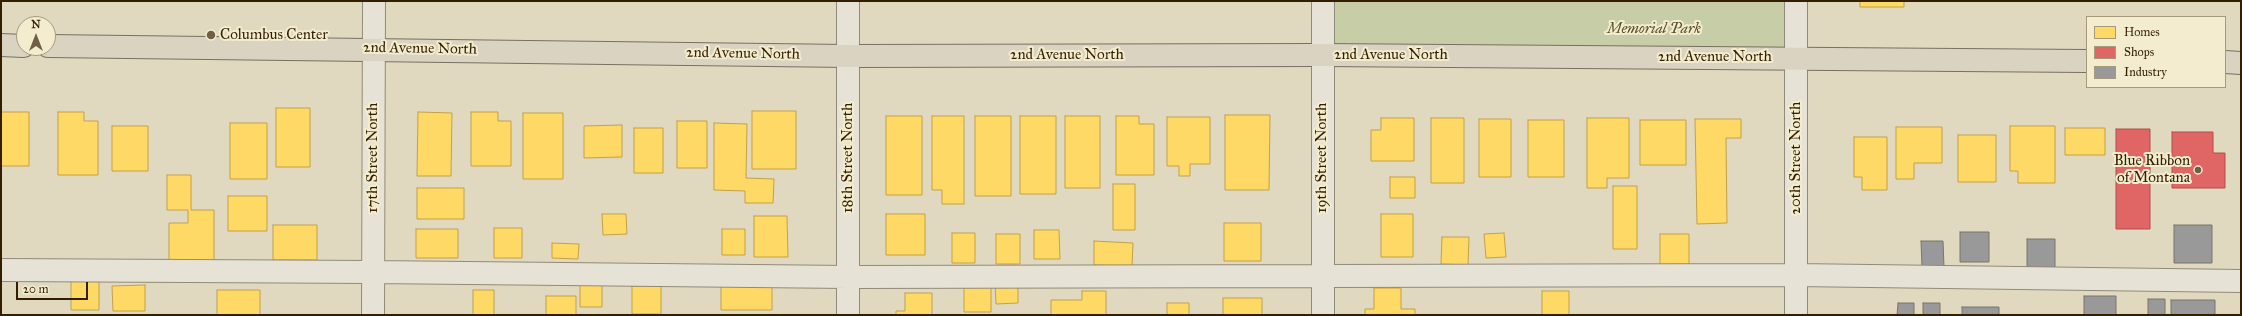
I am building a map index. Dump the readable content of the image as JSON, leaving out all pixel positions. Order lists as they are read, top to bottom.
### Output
{
  "streets": {
    "main road": ["2nd Avenue North"],
    "street": [
      "17th Street North",
      "18th Street North",
      "19th Street North",
      "20th Street North"
    ]
  },
  "crossings": [
    ["2nd Avenue North", "17th Street North"],
    ["2nd Avenue North", "18th Street North"],
    ["2nd Avenue North", "19th Street North"],
    ["2nd Avenue North", "20th Street North"]
  ],
  "parks": ["Memorial Park"],
  "places": ["Columbus Center", "Blue Ribbon of Montana"],
  "legend": ["Homes", "Shops", "Industry"],
  "scale_bar": "20 m",
  "north": "top"
}
